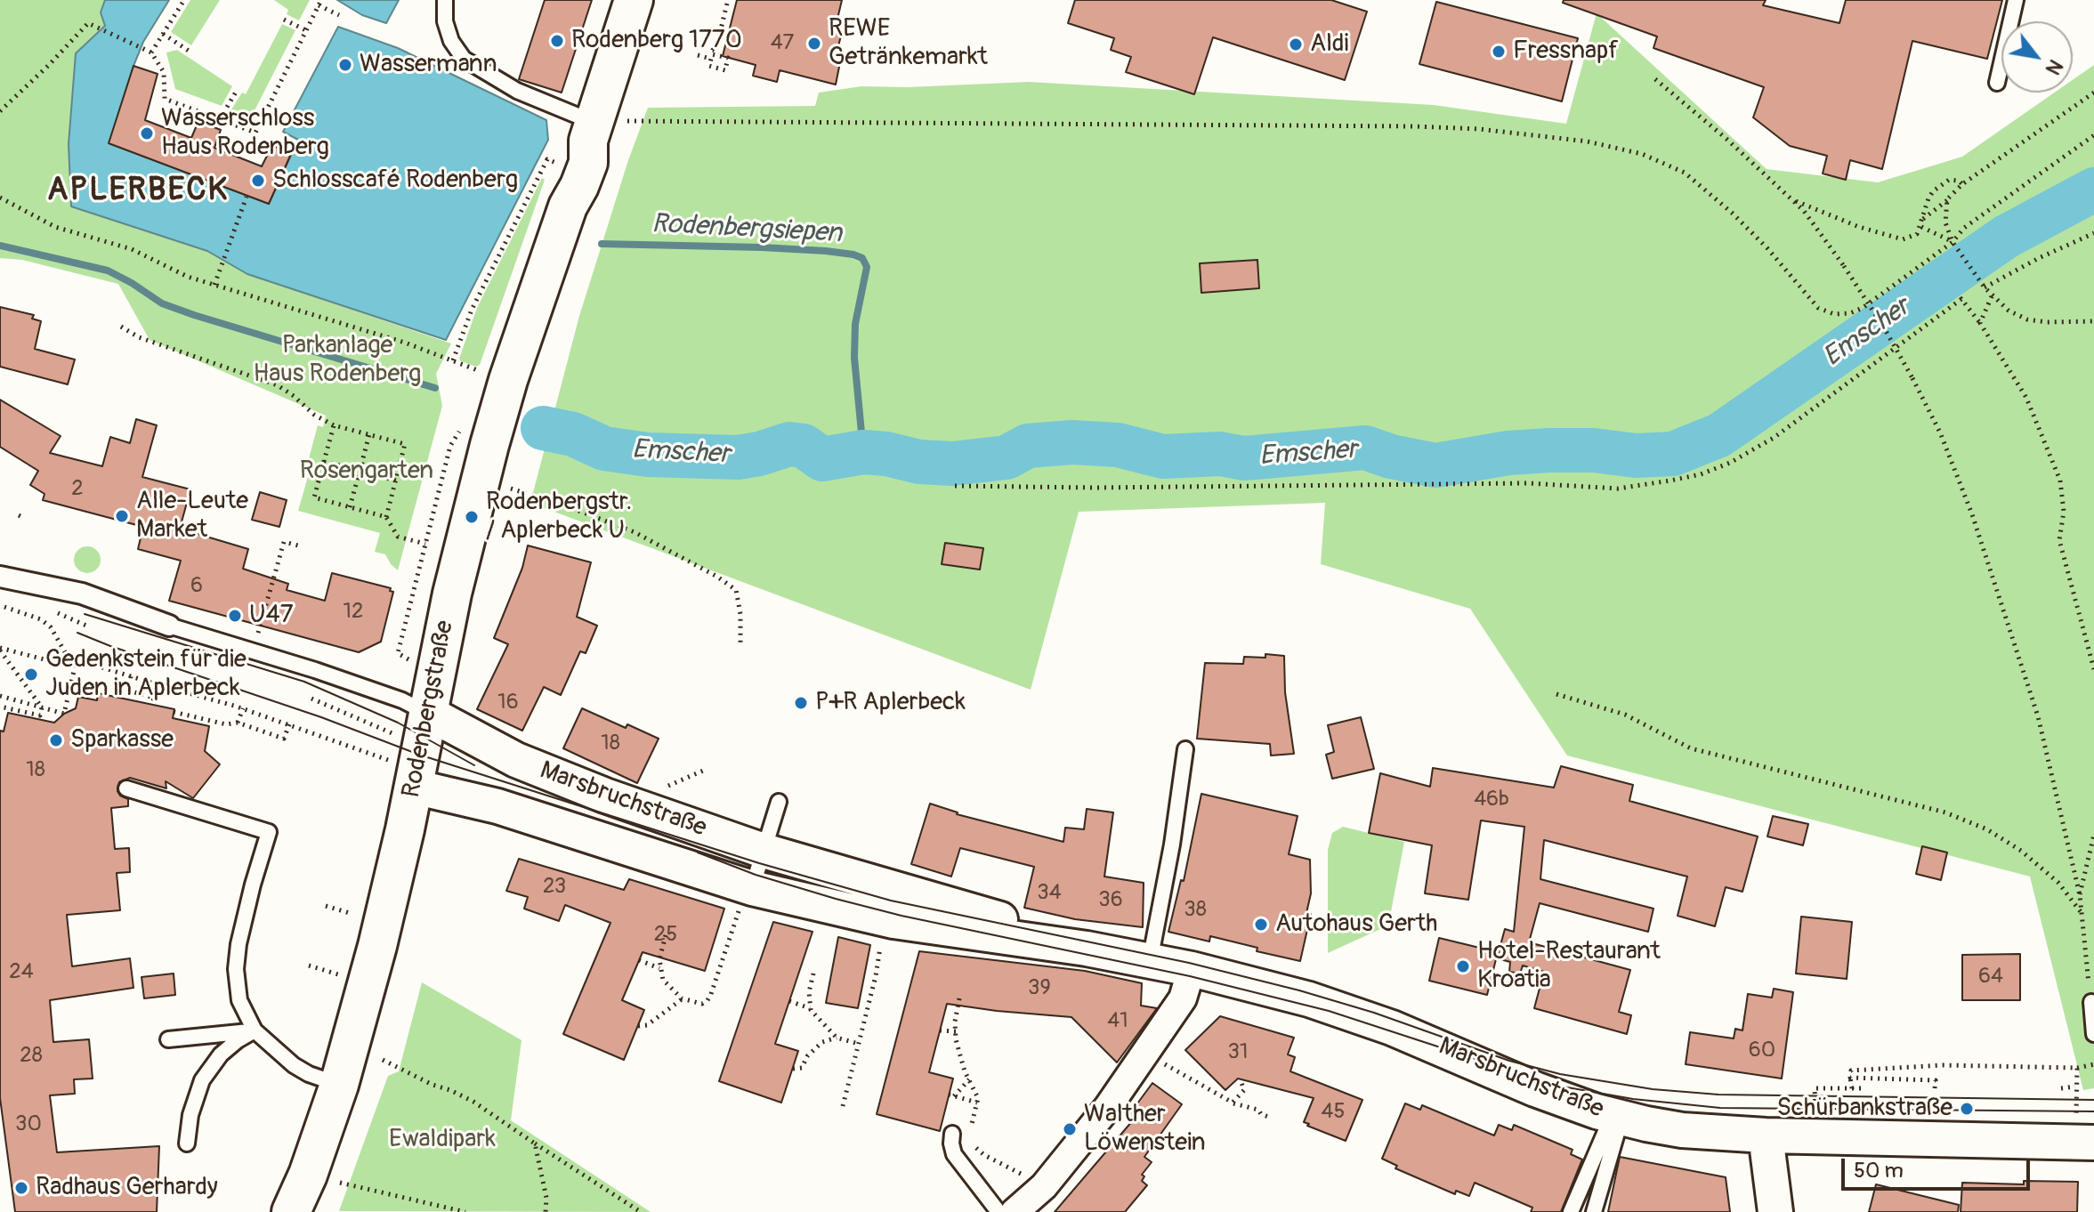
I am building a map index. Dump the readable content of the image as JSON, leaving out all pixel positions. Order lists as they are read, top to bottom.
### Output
{
  "streets": {
    "main road": ["Rodenbergstraße"],
    "street": ["Marsbruchstraße"]
  },
  "crossings": [
    ["Rodenbergstraße", "Marsbruchstraße"]
  ],
  "districts": ["APLERBECK"],
  "water": ["Rodenbergsiepen", "Emscher"],
  "parks": ["Parkanlage Haus Rodenberg", "Rosengarten", "Ewaldipark"],
  "places": [
    "Rodenberg 1770",
    "REWE Getränkemarkt",
    "Aldi",
    "Fressnapf",
    "Wassermann",
    "Wasserschloss Haus Rodenberg",
    "Schlosscafé Rodenberg",
    "Alle-Leute Market",
    "Rodenbergstr. / Aplerbeck U",
    "U47",
    "Gedenkstein für die Juden in Aplerbeck",
    "P+R Aplerbeck",
    "Sparkasse",
    "Autohaus Gerth",
    "Hotel-Restaurant Kroatia",
    "Schürbankstraße",
    "Walther Löwenstein",
    "Radhaus Gerhardy"
  ],
  "house_numbers": [
    "47",
    "2",
    "6",
    "12",
    "16",
    "18",
    "18",
    "46b",
    "23",
    "34",
    "36",
    "38",
    "25",
    "24",
    "64",
    "39",
    "41",
    "60",
    "31",
    "28",
    "45",
    "30"
  ],
  "scale_bar": "50 m",
  "north": "bottom right"
}
